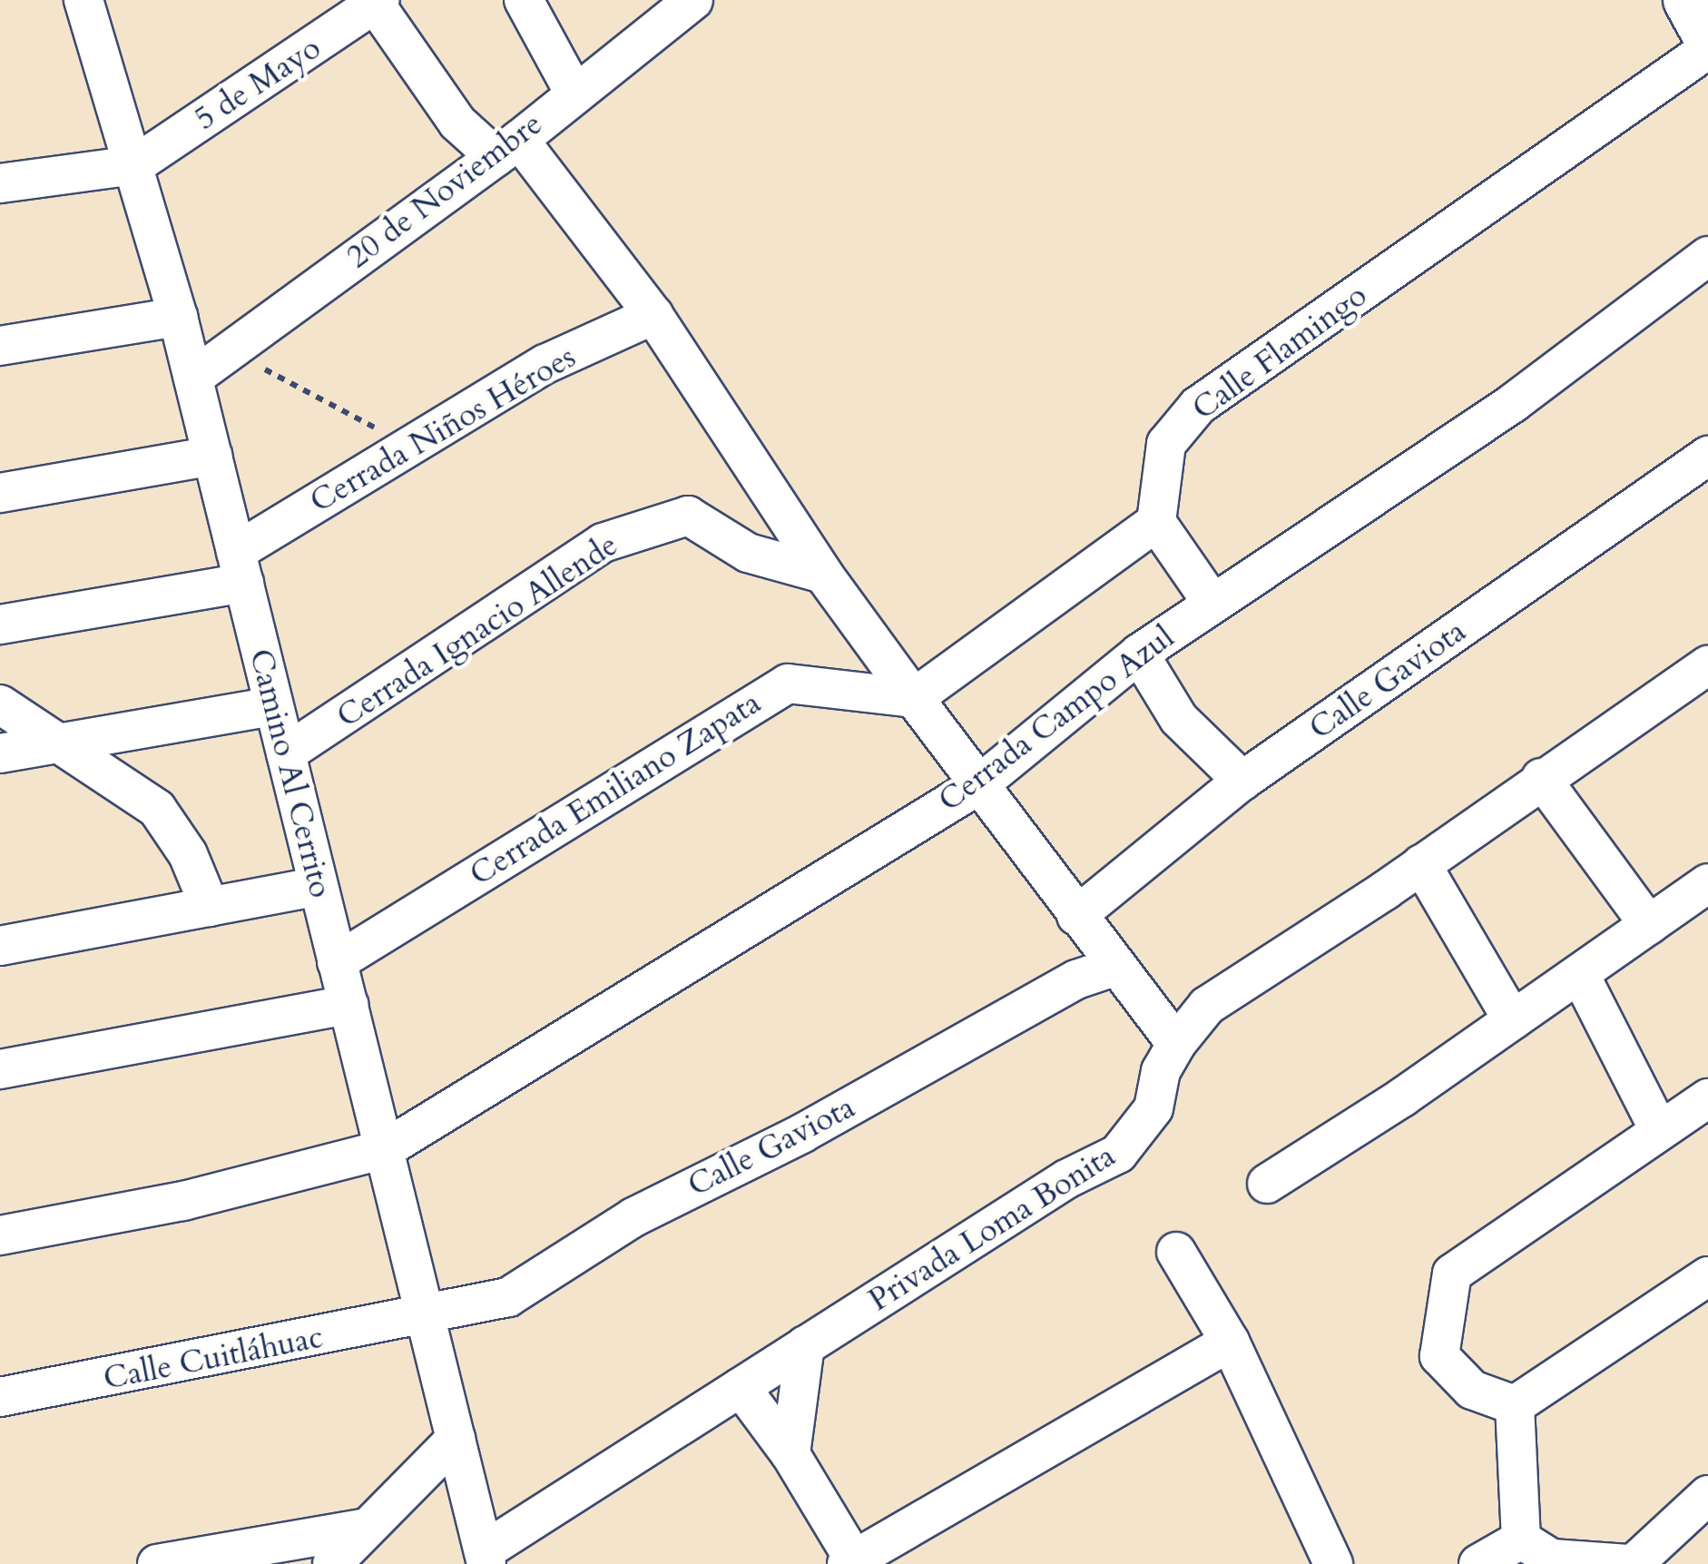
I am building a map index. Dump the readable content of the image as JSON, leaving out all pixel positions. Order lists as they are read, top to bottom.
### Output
{
  "streets": {
    "street": [
      "5 de Mayo",
      "20 de Noviembre",
      "Calle Flamingo",
      "Cerrada Niños Héroes",
      "Cerrada Ignacio Allende",
      "Calle Gaviota",
      "Cerrada Campo Azul",
      "Camino Al Cerrito",
      "Cerrada Emiliano Zapata",
      "Privada Loma Bonita",
      "Calle Cuitláhuac"
    ]
  },
  "crossings": [
    ["5 de Mayo", "Camino Al Cerrito"],
    ["20 de Noviembre", "Camino Al Cerrito"],
    ["Cerrada Niños Héroes", "Camino Al Cerrito"],
    ["Cerrada Ignacio Allende", "Camino Al Cerrito"],
    ["Calle Gaviota", "Camino Al Cerrito"],
    ["Calle Gaviota", "Calle Cuitláhuac"],
    ["Cerrada Campo Azul", "Camino Al Cerrito"],
    ["Camino Al Cerrito", "Cerrada Emiliano Zapata"],
    ["Camino Al Cerrito", "Privada Loma Bonita"],
    ["Camino Al Cerrito", "Calle Cuitláhuac"]
  ]
}
